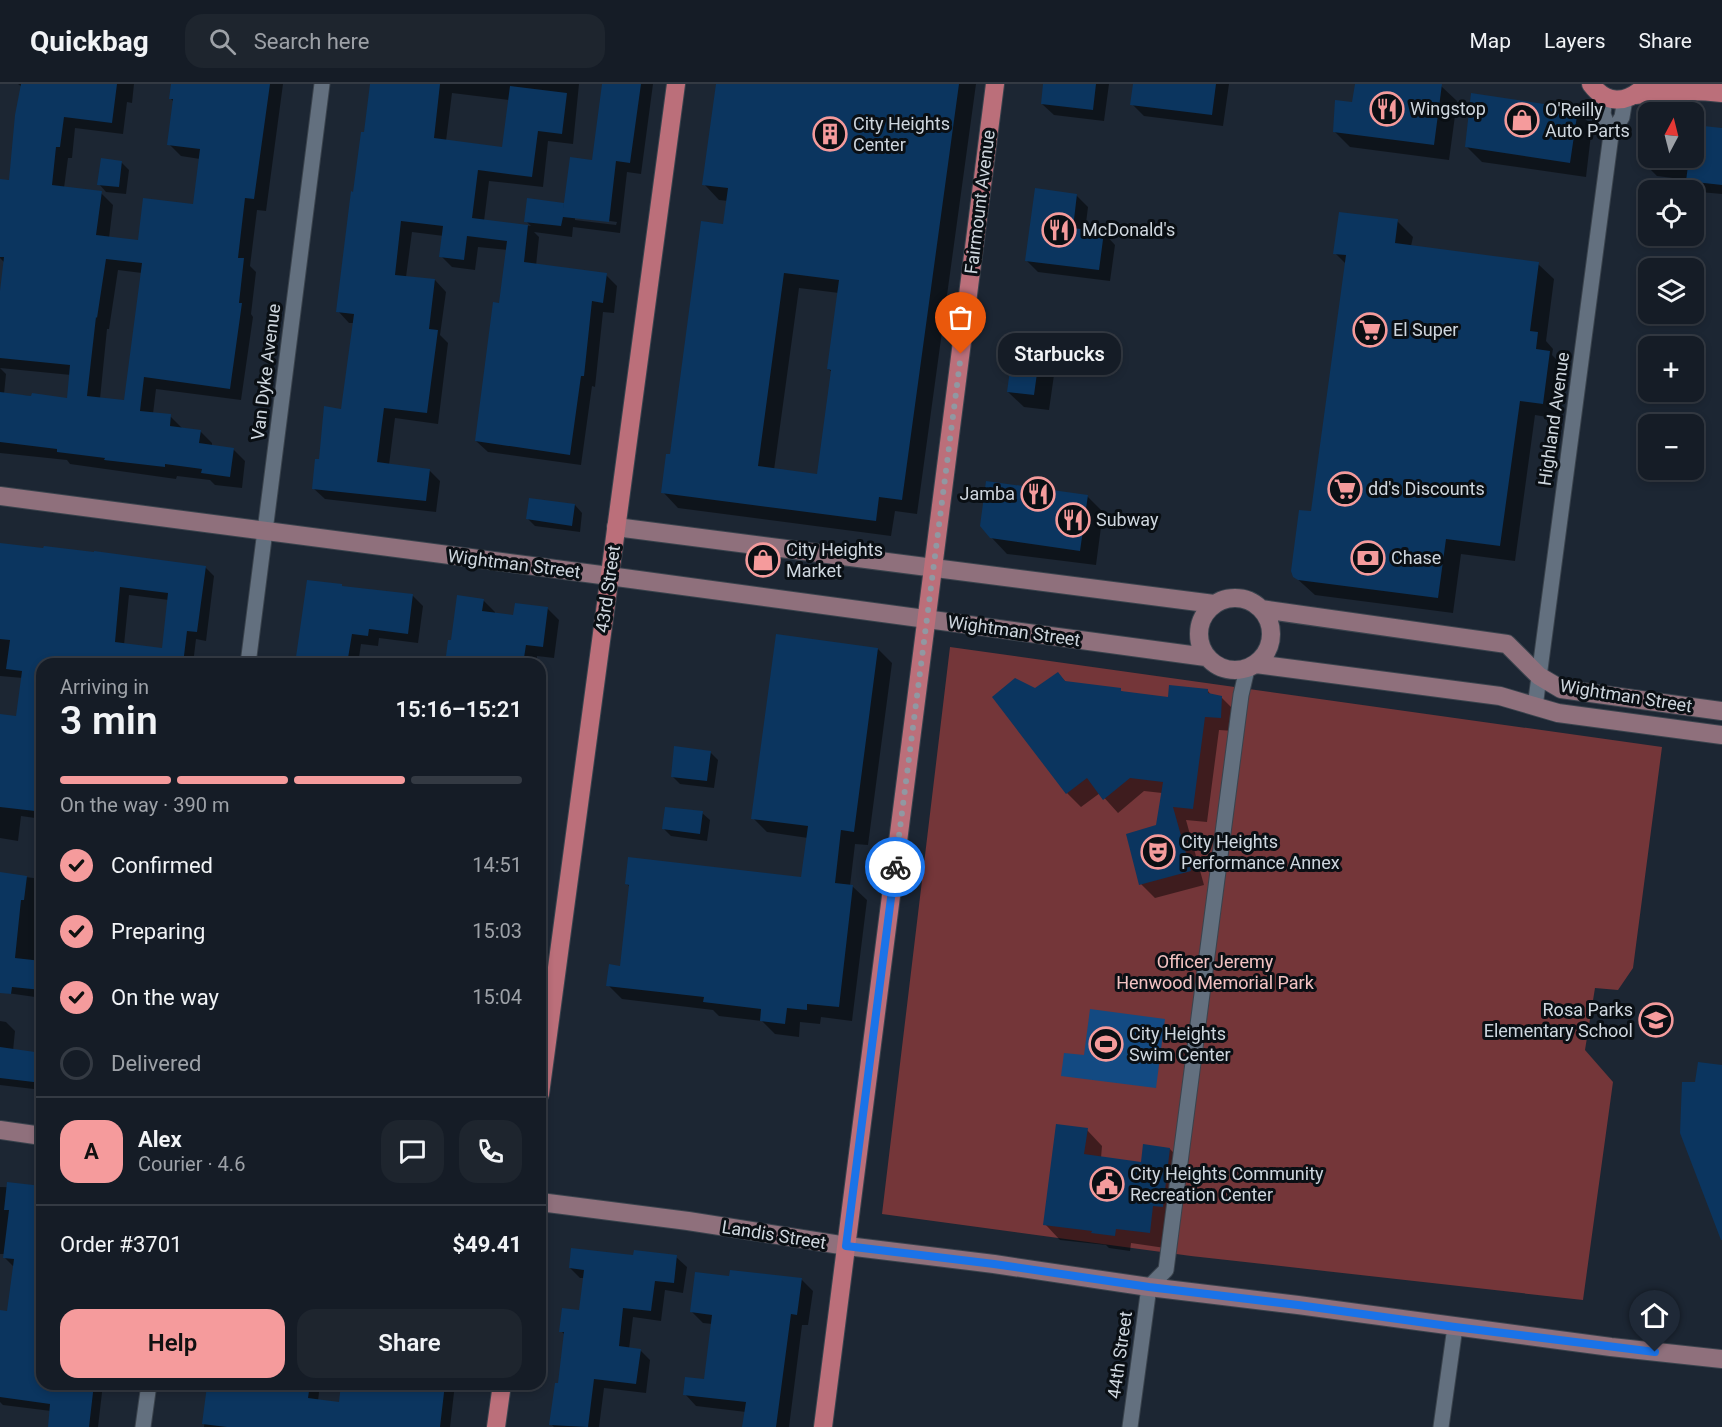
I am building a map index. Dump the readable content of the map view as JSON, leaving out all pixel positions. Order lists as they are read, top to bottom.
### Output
{
  "streets": {
    "main road": [
      "Fairmount Avenue",
      "Wightman Street",
      "43rd Street",
      "Landis Street"
    ],
    "street": ["Van Dyke Avenue", "Highland Avenue", "44th Street"]
  },
  "crossings": [
    ["Fairmount Avenue", "Wightman Street"],
    ["Fairmount Avenue", "Landis Street"],
    ["Van Dyke Avenue", "Wightman Street"],
    ["Highland Avenue", "Wightman Street"],
    ["Wightman Street", "43rd Street"],
    ["Landis Street", "44th Street"]
  ],
  "parks": ["Officer Jeremy Henwood Memorial Park"],
  "places": {
    "restaurant": [
      "Wingstop",
      "McDonald's",
      "Jamba",
      "Subway"
    ],
    "shop": ["O'Reilly Auto Parts", "City Heights Market"],
    "building": ["City Heights Center"],
    "supermarket": ["El Super", "dd's Discounts"],
    "other": ["Starbucks"],
    "bank": ["Chase"],
    "theatre": ["City Heights Performance Annex"],
    "school or university": ["Rosa Parks Elementary School"],
    "sports": ["City Heights Swim Center"],
    "public building": ["City Heights Community Recreation Center"]
  },
  "north": "top",
  "page": {
    "header": "Quickbag",
    "search": "Search here",
    "nav": ["Map", "Layers", "Share"],
    "map_buttons": ["+", "−"],
    "bubble": "Starbucks",
    "heading": ["3 min", "Arriving in", "15:16–15:21"],
    "panel": [
      "Alex",
      "Courier · 4.6",
      "Order #3701",
      "$49.41"
    ],
    "bar": "On the way · 390 m",
    "list": [
      ["Confirmed", "14:51"],
      ["Preparing", "15:03"],
      ["On the way", "15:04"],
      "Delivered"
    ],
    "round": "A",
    "buttons": ["Help", "Share"]
  }
}
